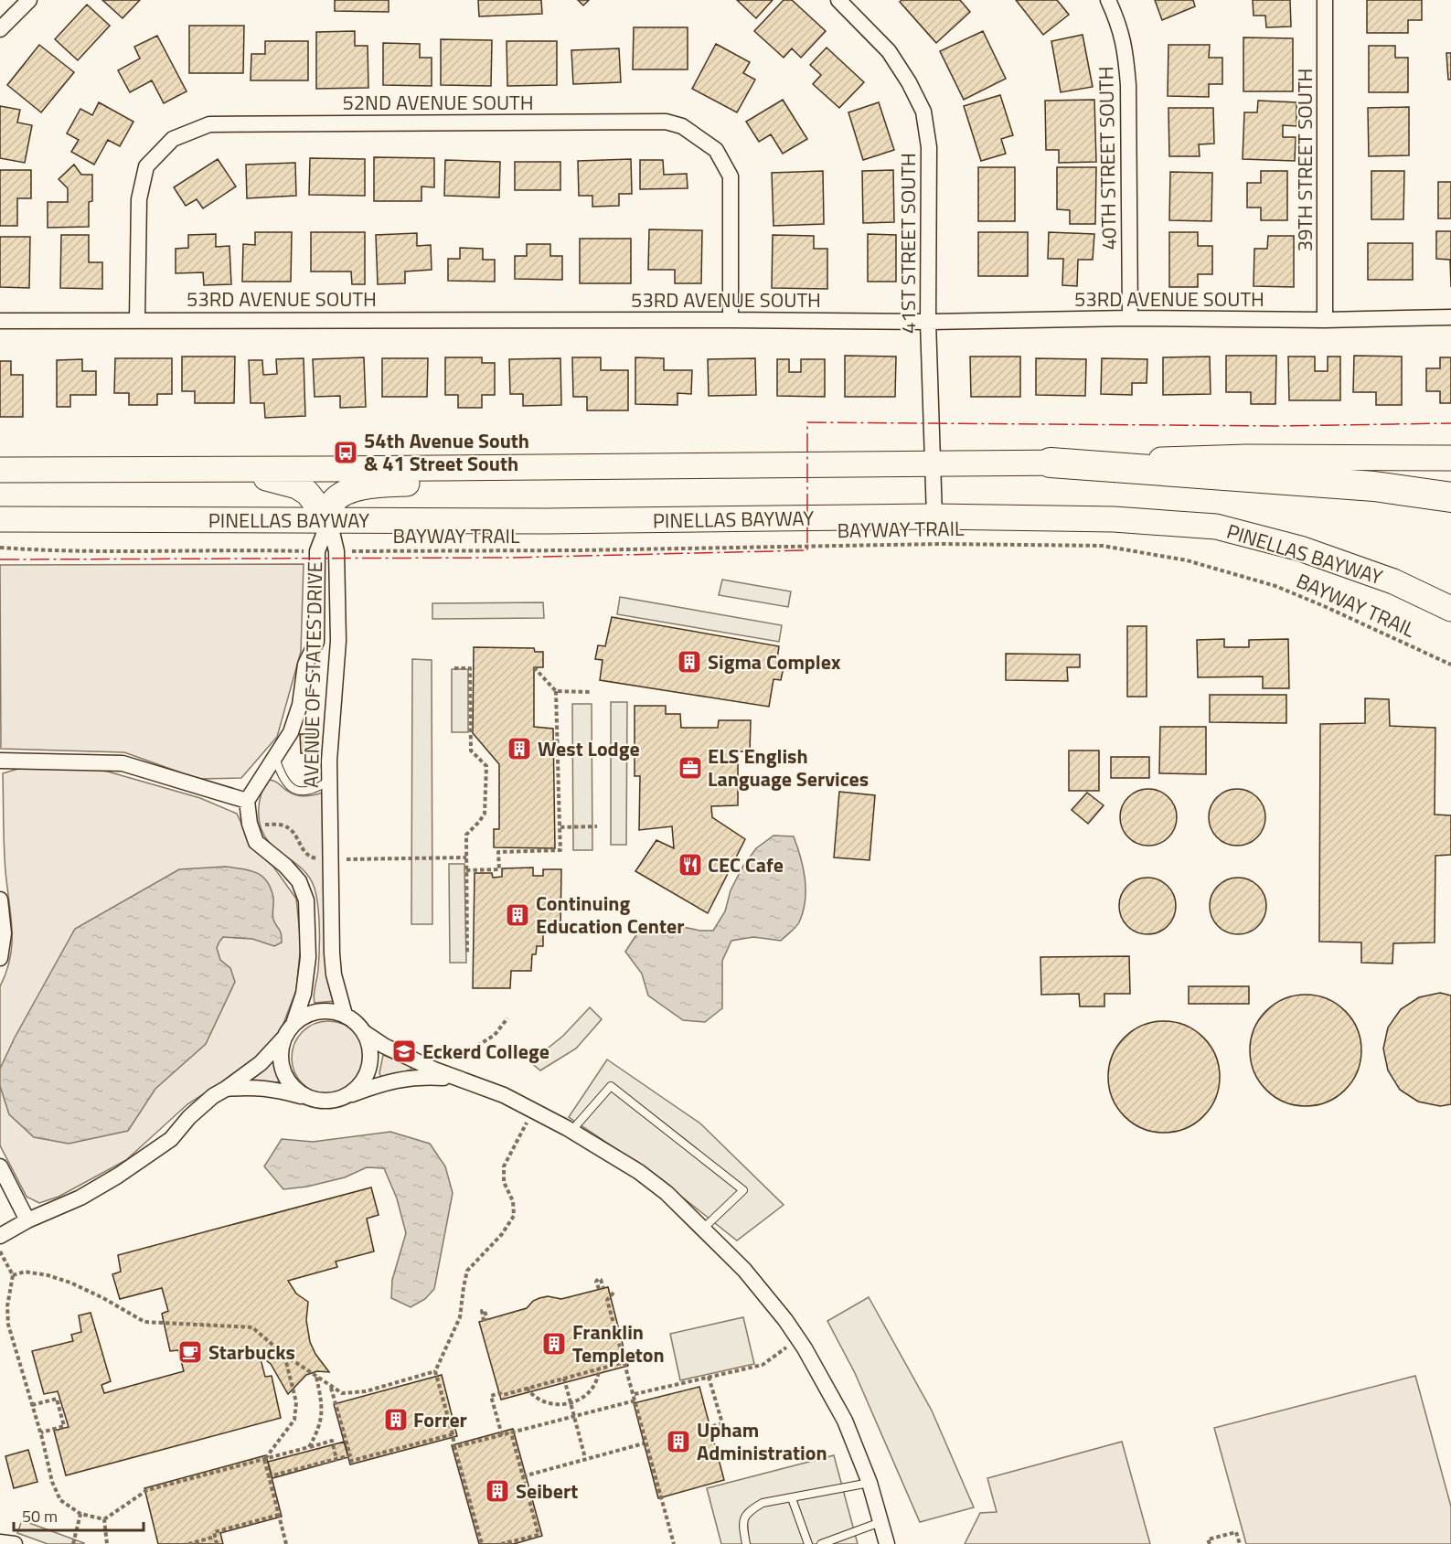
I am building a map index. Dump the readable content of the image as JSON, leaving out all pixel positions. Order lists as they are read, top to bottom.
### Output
{
  "streets": {
    "main road": ["PINELLAS BAYWAY"],
    "street": [
      "52ND AVENUE SOUTH",
      "40TH STREET SOUTH",
      "39TH STREET SOUTH",
      "41ST STREET SOUTH",
      "53RD AVENUE SOUTH",
      "AVENUE OF STATES DRIVE"
    ],
    "path": ["BAYWAY TRAIL"]
  },
  "crossings": [
    ["52ND AVENUE SOUTH", "53RD AVENUE SOUTH"],
    ["40TH STREET SOUTH", "53RD AVENUE SOUTH"],
    ["39TH STREET SOUTH", "53RD AVENUE SOUTH"],
    ["41ST STREET SOUTH", "53RD AVENUE SOUTH"],
    ["41ST STREET SOUTH", "PINELLAS BAYWAY"],
    ["PINELLAS BAYWAY", "AVENUE OF STATES DRIVE"],
    ["BAYWAY TRAIL", "AVENUE OF STATES DRIVE"]
  ],
  "places": {
    "bus stop": ["54th Avenue South & 41 Street South"],
    "building": [
      "Sigma Complex",
      "West Lodge",
      "Continuing Education Center",
      "Franklin Templeton",
      "Forrer",
      "Upham Administration",
      "Seibert"
    ],
    "office": ["ELS English Language Services"],
    "restaurant": ["CEC Cafe"],
    "school or university": ["Eckerd College"],
    "cafe": ["Starbucks"]
  },
  "scale_bar": "50 m"
}
